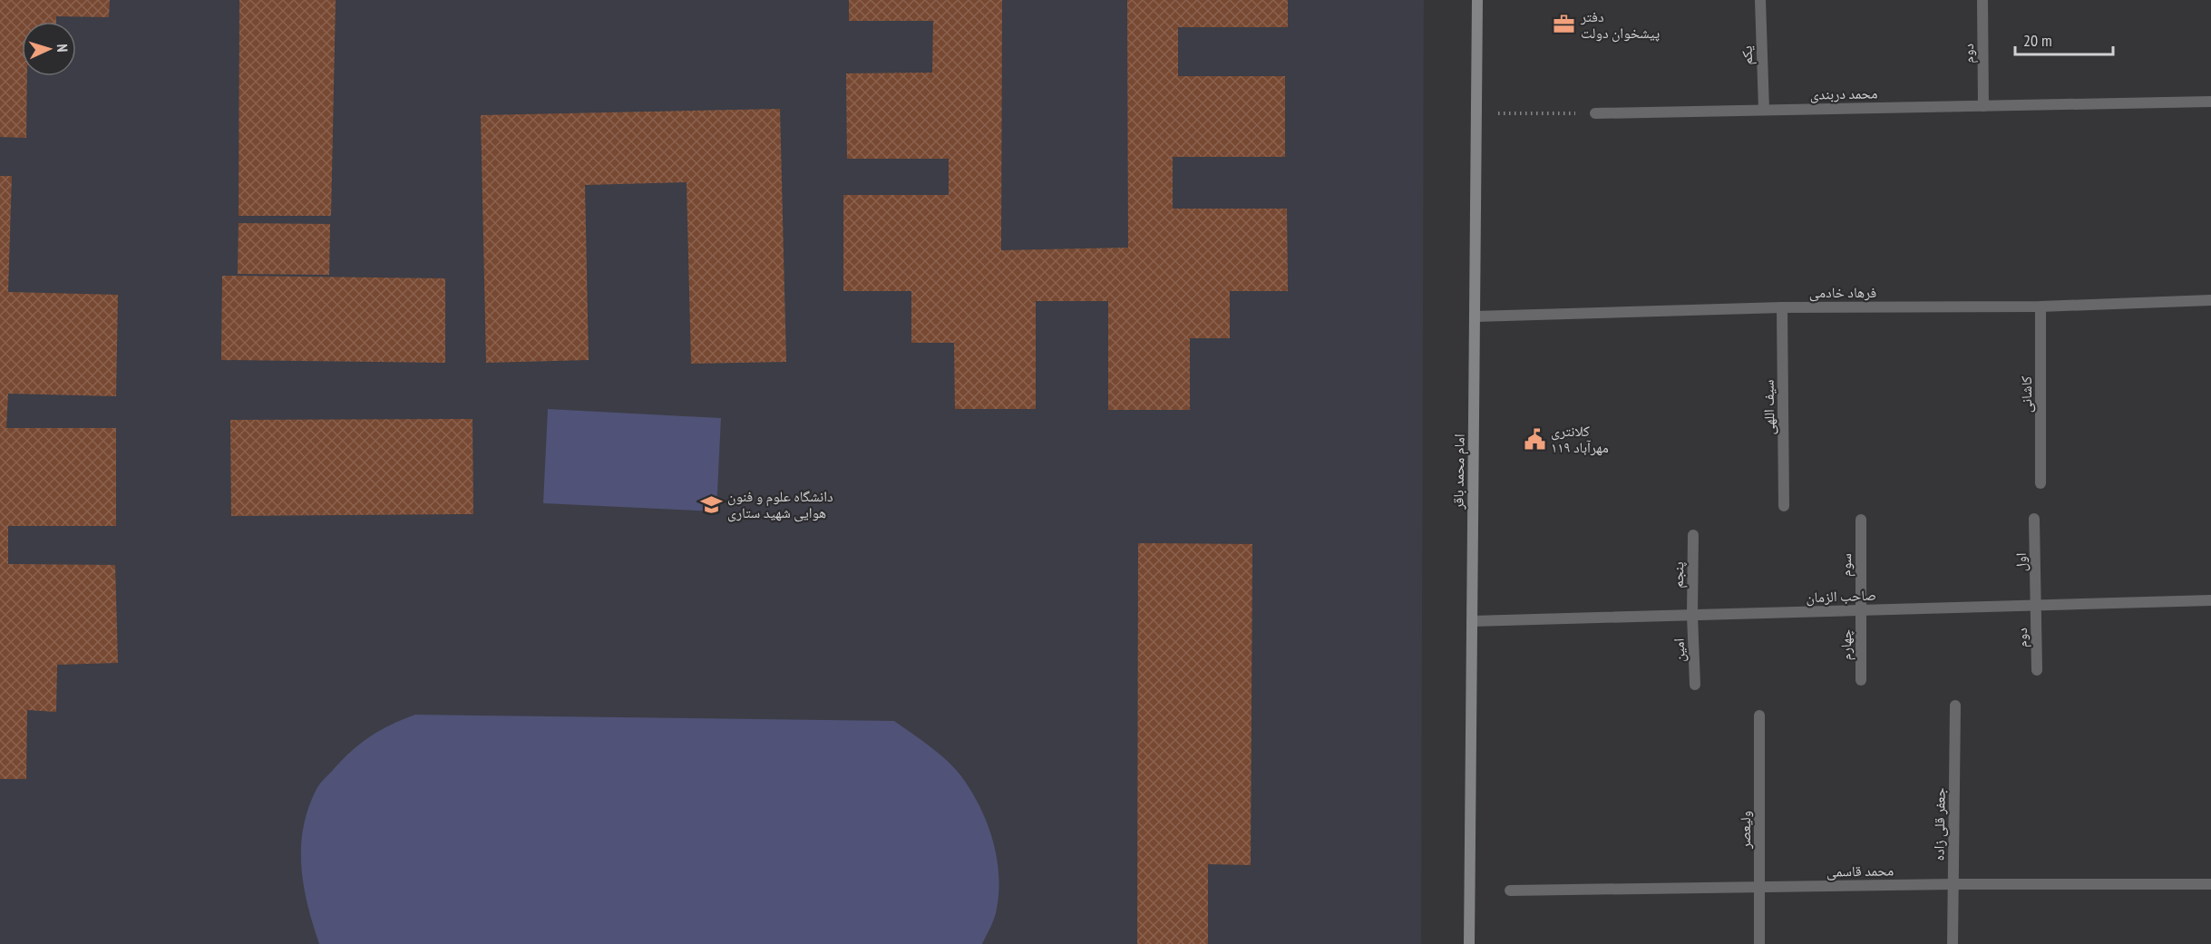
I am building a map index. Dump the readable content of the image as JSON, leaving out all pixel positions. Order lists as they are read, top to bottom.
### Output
{
  "streets": {
    "main road": ["امام محمد باقر"],
    "street": [
      "دوم",
      "یکم",
      "محمد دربندی",
      "فرهاد خادمی",
      "کاشانی",
      "سیف اللهی",
      "اول",
      "سوم",
      "پنجم",
      "صاحب الزمان",
      "چهارم",
      "امین",
      "جعفر قلی زاده",
      "ولیعصر",
      "محمد قاسمی"
    ]
  },
  "crossings": [
    ["دوم", "محمد دربندی"],
    ["دوم", "اول"],
    ["دوم", "صاحب الزمان"],
    ["یکم", "محمد دربندی"],
    ["فرهاد خادمی", "کاشانی"],
    ["فرهاد خادمی", "سیف اللهی"],
    ["فرهاد خادمی", "امام محمد باقر"],
    ["امام محمد باقر", "صاحب الزمان"],
    ["اول", "صاحب الزمان"],
    ["سوم", "صاحب الزمان"],
    ["سوم", "چهارم"],
    ["پنجم", "صاحب الزمان"],
    ["پنجم", "امین"],
    ["صاحب الزمان", "چهارم"],
    ["صاحب الزمان", "امین"],
    ["جعفر قلی زاده", "محمد قاسمی"],
    ["ولیعصر", "محمد قاسمی"]
  ],
  "places": {
    "office": ["دفتر پیشخوان دولت"],
    "public building": ["کلانتری ۱۱۹ مهرآباد"],
    "school or university": ["دانشگاه علوم و فنون هوایی شهید ستاری"]
  },
  "scale_bar": "20 m",
  "north": "right"
}
